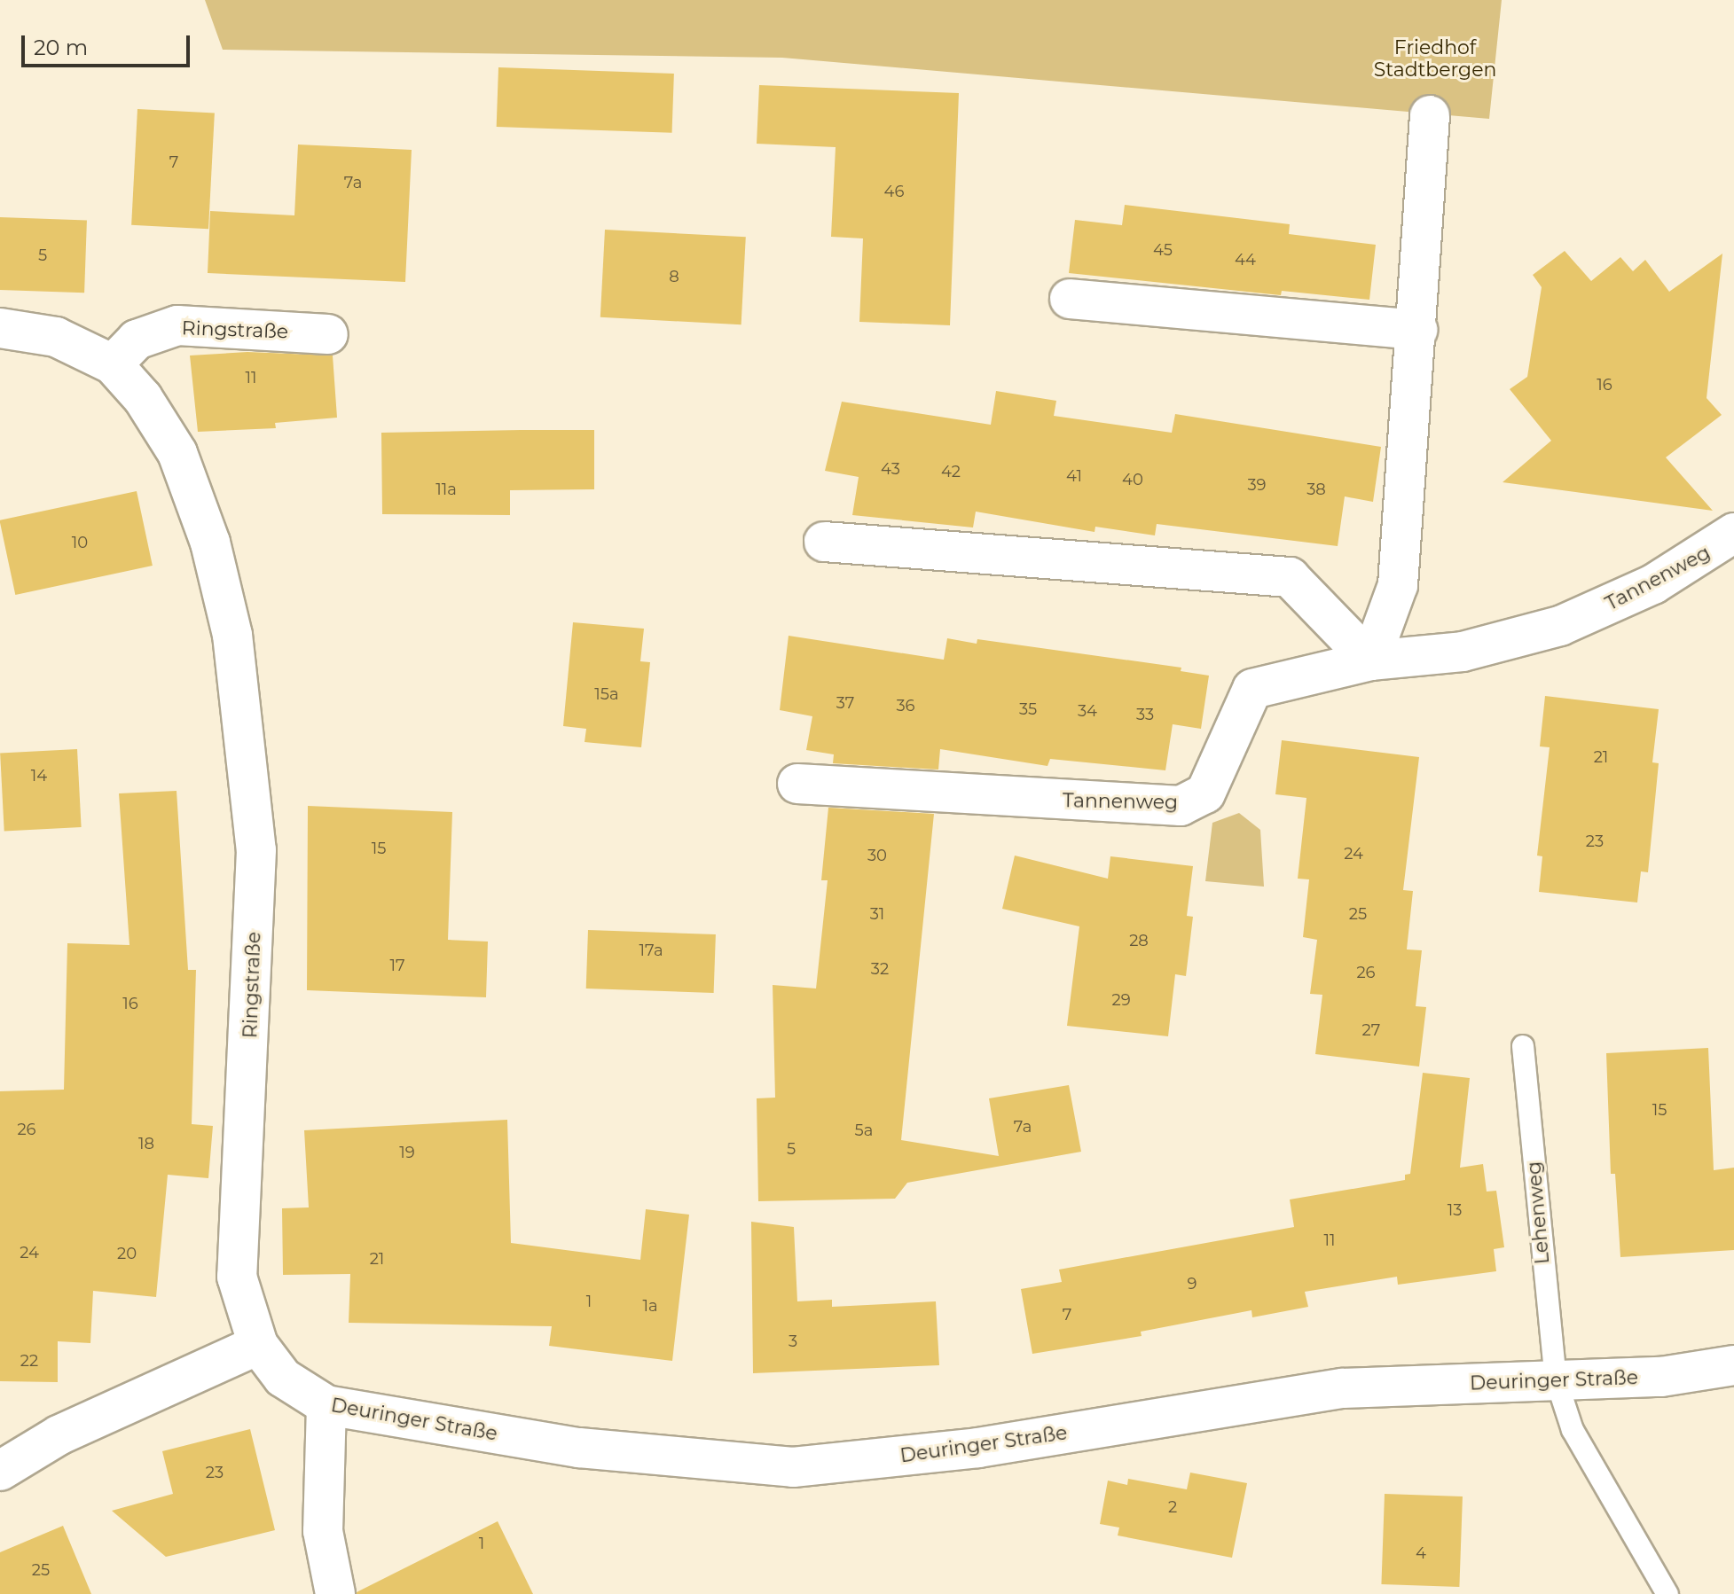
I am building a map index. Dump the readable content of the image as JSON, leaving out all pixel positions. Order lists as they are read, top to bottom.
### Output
{
  "streets": {
    "street": ["Ringstraße", "Tannenweg", "Deuringer Straße"],
    "lane": ["Lehenweg"]
  },
  "crossings": [
    ["Ringstraße", "Deuringer Straße"],
    ["Lehenweg", "Deuringer Straße"]
  ],
  "parks": ["Friedhof Stadtbergen"],
  "house_numbers": [
    "7",
    "7a",
    "46",
    "45",
    "5",
    "44",
    "8",
    "11",
    "16",
    "43",
    "42",
    "41",
    "40",
    "39",
    "11a",
    "38",
    "10",
    "15a",
    "37",
    "36",
    "35",
    "34",
    "33",
    "21",
    "14",
    "23",
    "15",
    "24",
    "30",
    "31",
    "25",
    "28",
    "17a",
    "17",
    "32",
    "26",
    "29",
    "16",
    "27",
    "15",
    "7a",
    "26",
    "5a",
    "18",
    "5",
    "19",
    "13",
    "11",
    "24",
    "20",
    "21",
    "9",
    "1",
    "1a",
    "7",
    "3",
    "22",
    "23",
    "2",
    "1",
    "4",
    "25"
  ],
  "scale_bar": "20 m"
}
